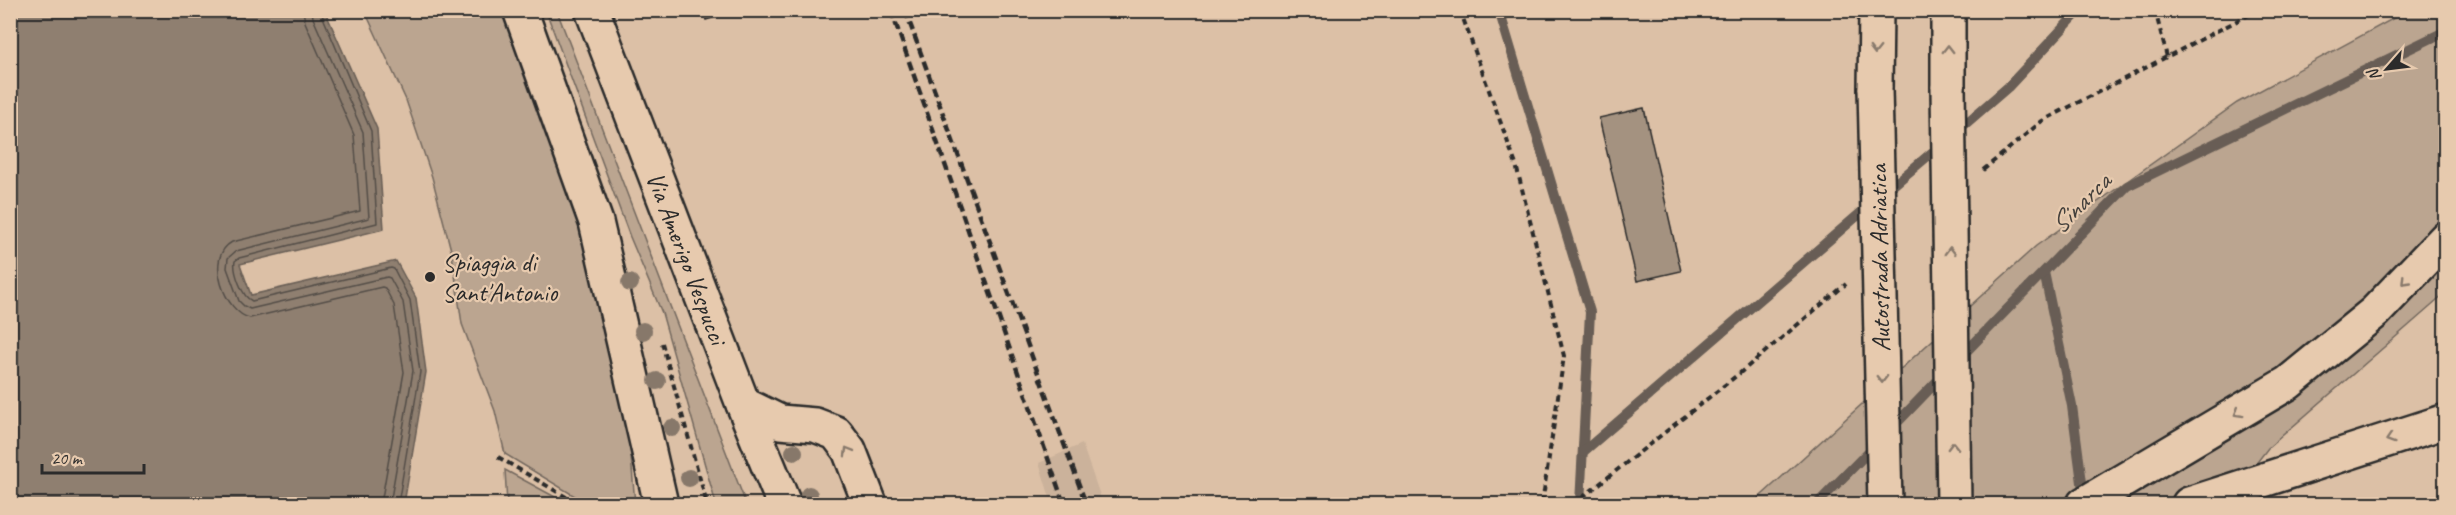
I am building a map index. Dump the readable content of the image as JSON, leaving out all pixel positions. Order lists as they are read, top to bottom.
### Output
{
  "streets": {
    "main road": ["Via Amerigo Vespucci", "Autostrada Adriatica"]
  },
  "water": ["Sinarca"],
  "places": ["Spiaggia di Sant'Antonio"],
  "scale_bar": "20 m",
  "north": "bottom left"
}
